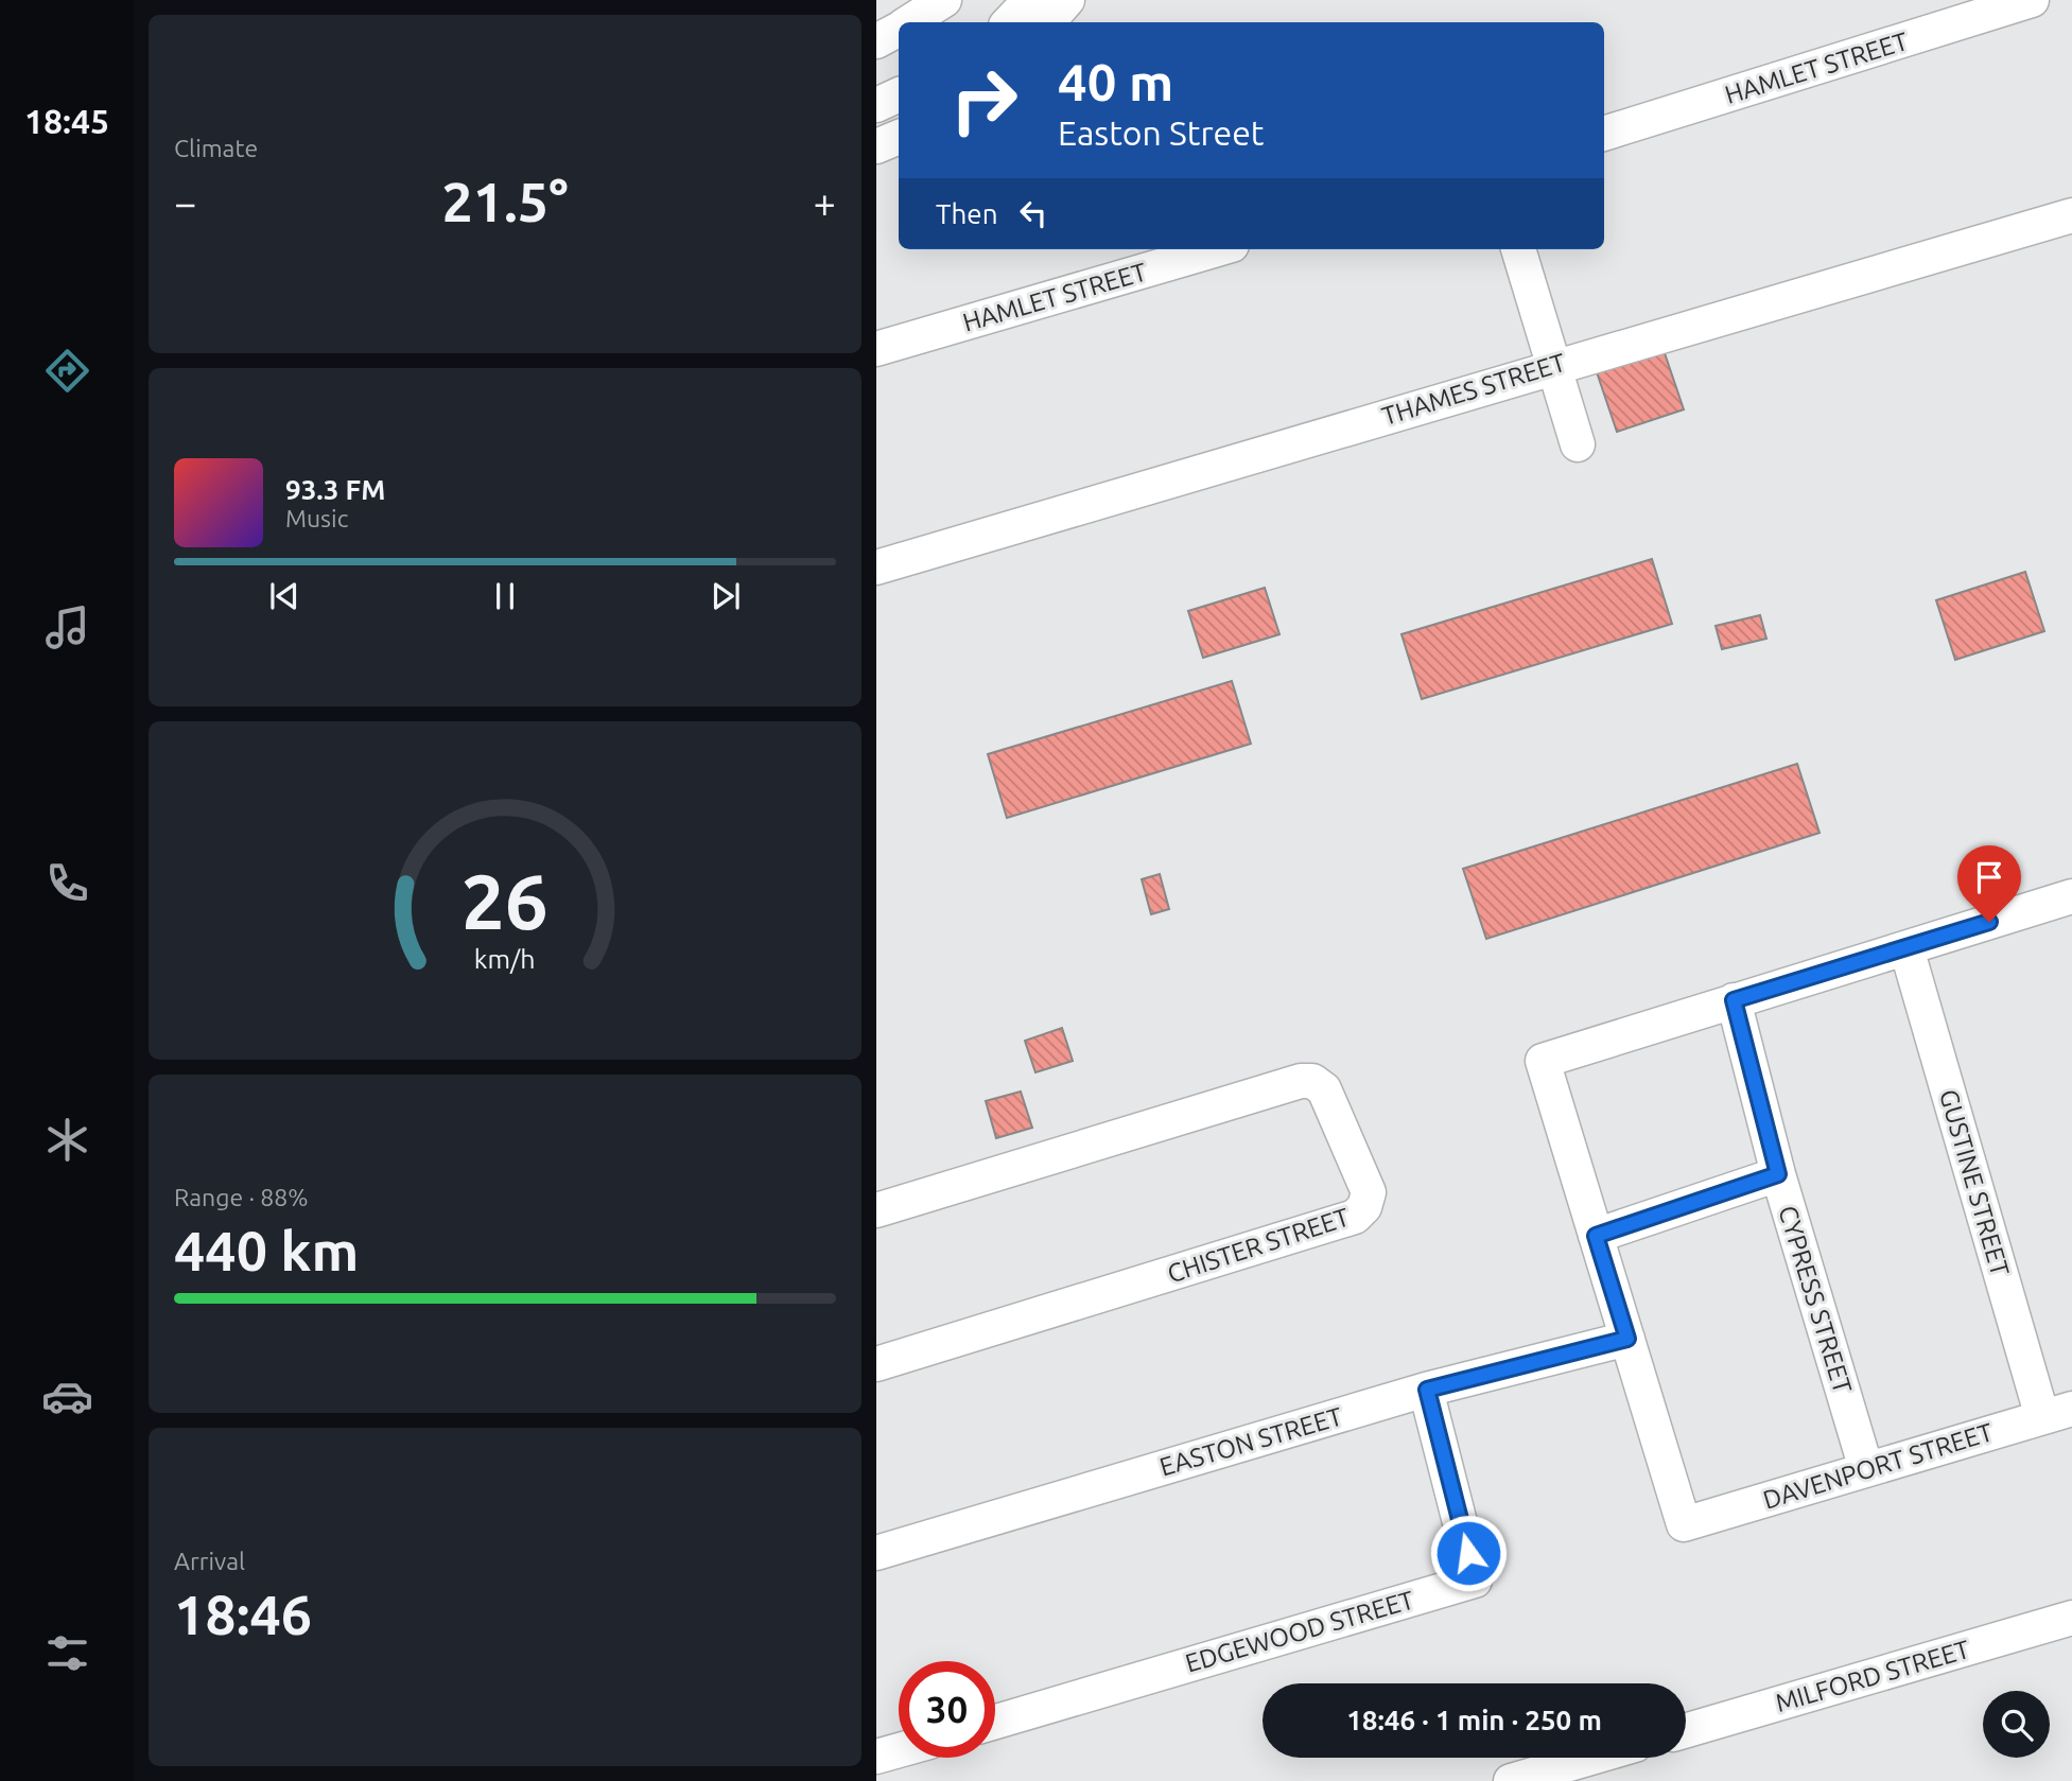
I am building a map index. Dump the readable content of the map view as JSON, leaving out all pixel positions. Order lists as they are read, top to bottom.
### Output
{
  "streets": {
    "street": [
      "HAMLET STREET",
      "THAMES STREET",
      "GUSTINE STREET",
      "CHISTER STREET",
      "CYPRESS STREET",
      "EASTON STREET",
      "DAVENPORT STREET",
      "EDGEWOOD STREET",
      "MILFORD STREET"
    ]
  },
  "crossings": [
    ["GUSTINE STREET", "DAVENPORT STREET"],
    ["CYPRESS STREET", "DAVENPORT STREET"],
    ["EASTON STREET", "DAVENPORT STREET"],
    ["EASTON STREET", "EDGEWOOD STREET"]
  ],
  "page": {
    "tabs": "18:45",
    "tile": [
      "Climate",
      ["Range · 88%", "440 km"],
      ["Arrival", "18:46"]
    ],
    "turn": ["40 m", "Easton Street"],
    "heat": ["−", "21.5°", "+"],
    "then": "Then",
    "song": ["93.3 FM", "Music"],
    "limit": "30",
    "trip": "18:46 · 1 min · 250 m",
    "gauge": ["26", "km/h"]
  }
}
